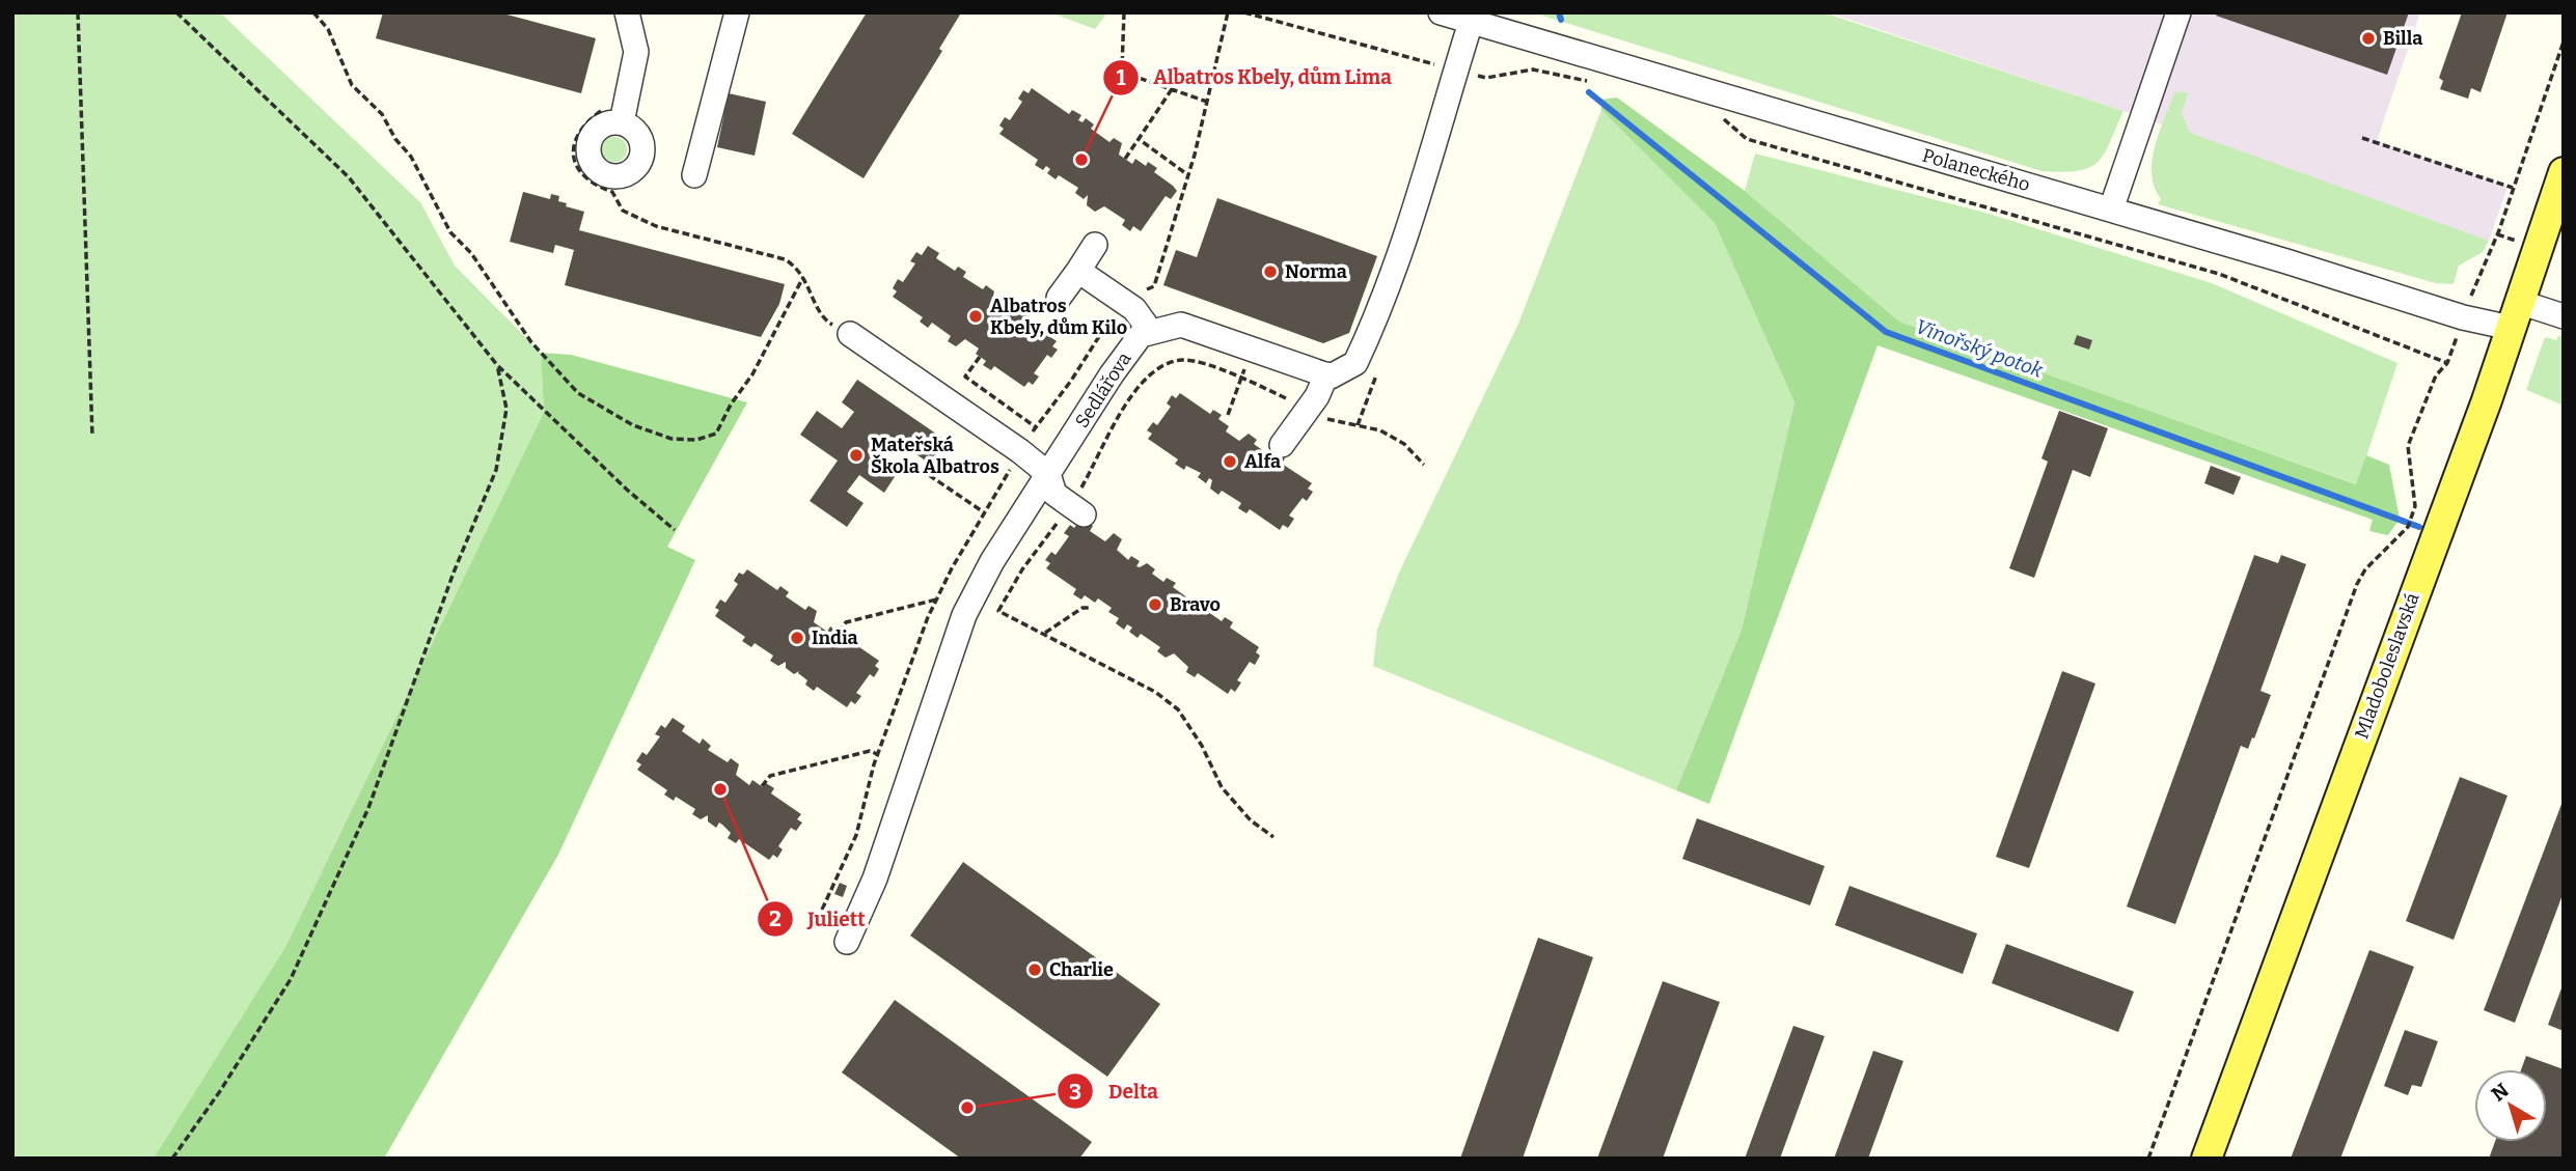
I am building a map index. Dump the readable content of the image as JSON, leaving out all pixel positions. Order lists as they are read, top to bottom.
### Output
{
  "streets": {
    "main road": ["Mladoboleslavská"],
    "street": ["Polaneckého", "Sedlářova"]
  },
  "crossings": [
    ["Polaneckého", "Mladoboleslavská"]
  ],
  "water": ["Vinořský potok"],
  "places": [
    "Billa",
    "Albatros Kbely, dům Lima",
    "Norma",
    "Albatros Kbely, dům Kilo",
    "Mateřská Škola Albatros",
    "Alfa",
    "Bravo",
    "India",
    "Juliett",
    "Charlie",
    "Delta"
  ],
  "north": "top left"
}
